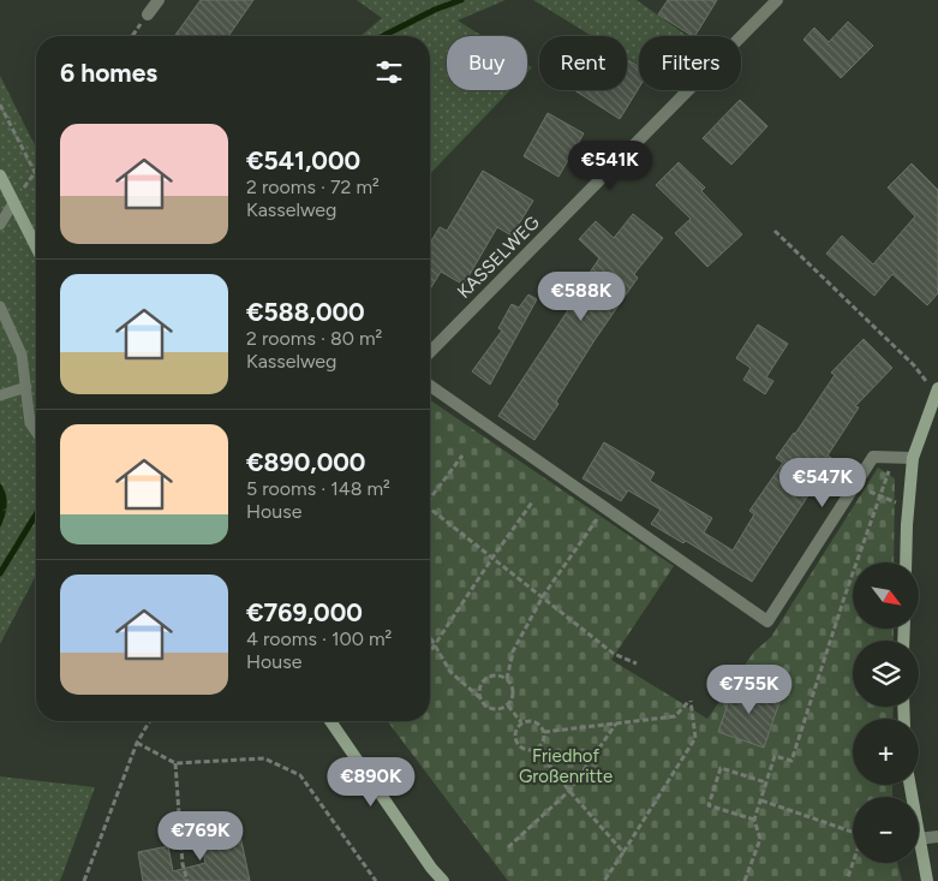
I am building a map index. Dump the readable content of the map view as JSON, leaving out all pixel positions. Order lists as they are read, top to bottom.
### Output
{
  "streets": {
    "street": ["KASSELWEG"]
  },
  "parks": ["Friedhof Großenritte"],
  "north": "bottom right",
  "page": {
    "chip": ["Buy", "Rent", "Filters"],
    "heading": "6 homes",
    "list": [
      {
        "name": "€541,000",
        "note": "2 rooms · 72 m² · Kasselweg"
      },
      {
        "name": "€588,000",
        "note": "2 rooms · 80 m² · Kasselweg"
      },
      {
        "name": "€890,000",
        "note": "5 rooms · 148 m² · House"
      },
      {
        "name": "€769,000",
        "note": "4 rooms · 100 m² · House"
      }
    ],
    "price": [
      "€541K",
      "€588K",
      "€547K",
      "€755K",
      "€890K",
      "€769K"
    ],
    "map_buttons": ["+", "−"]
  }
}
